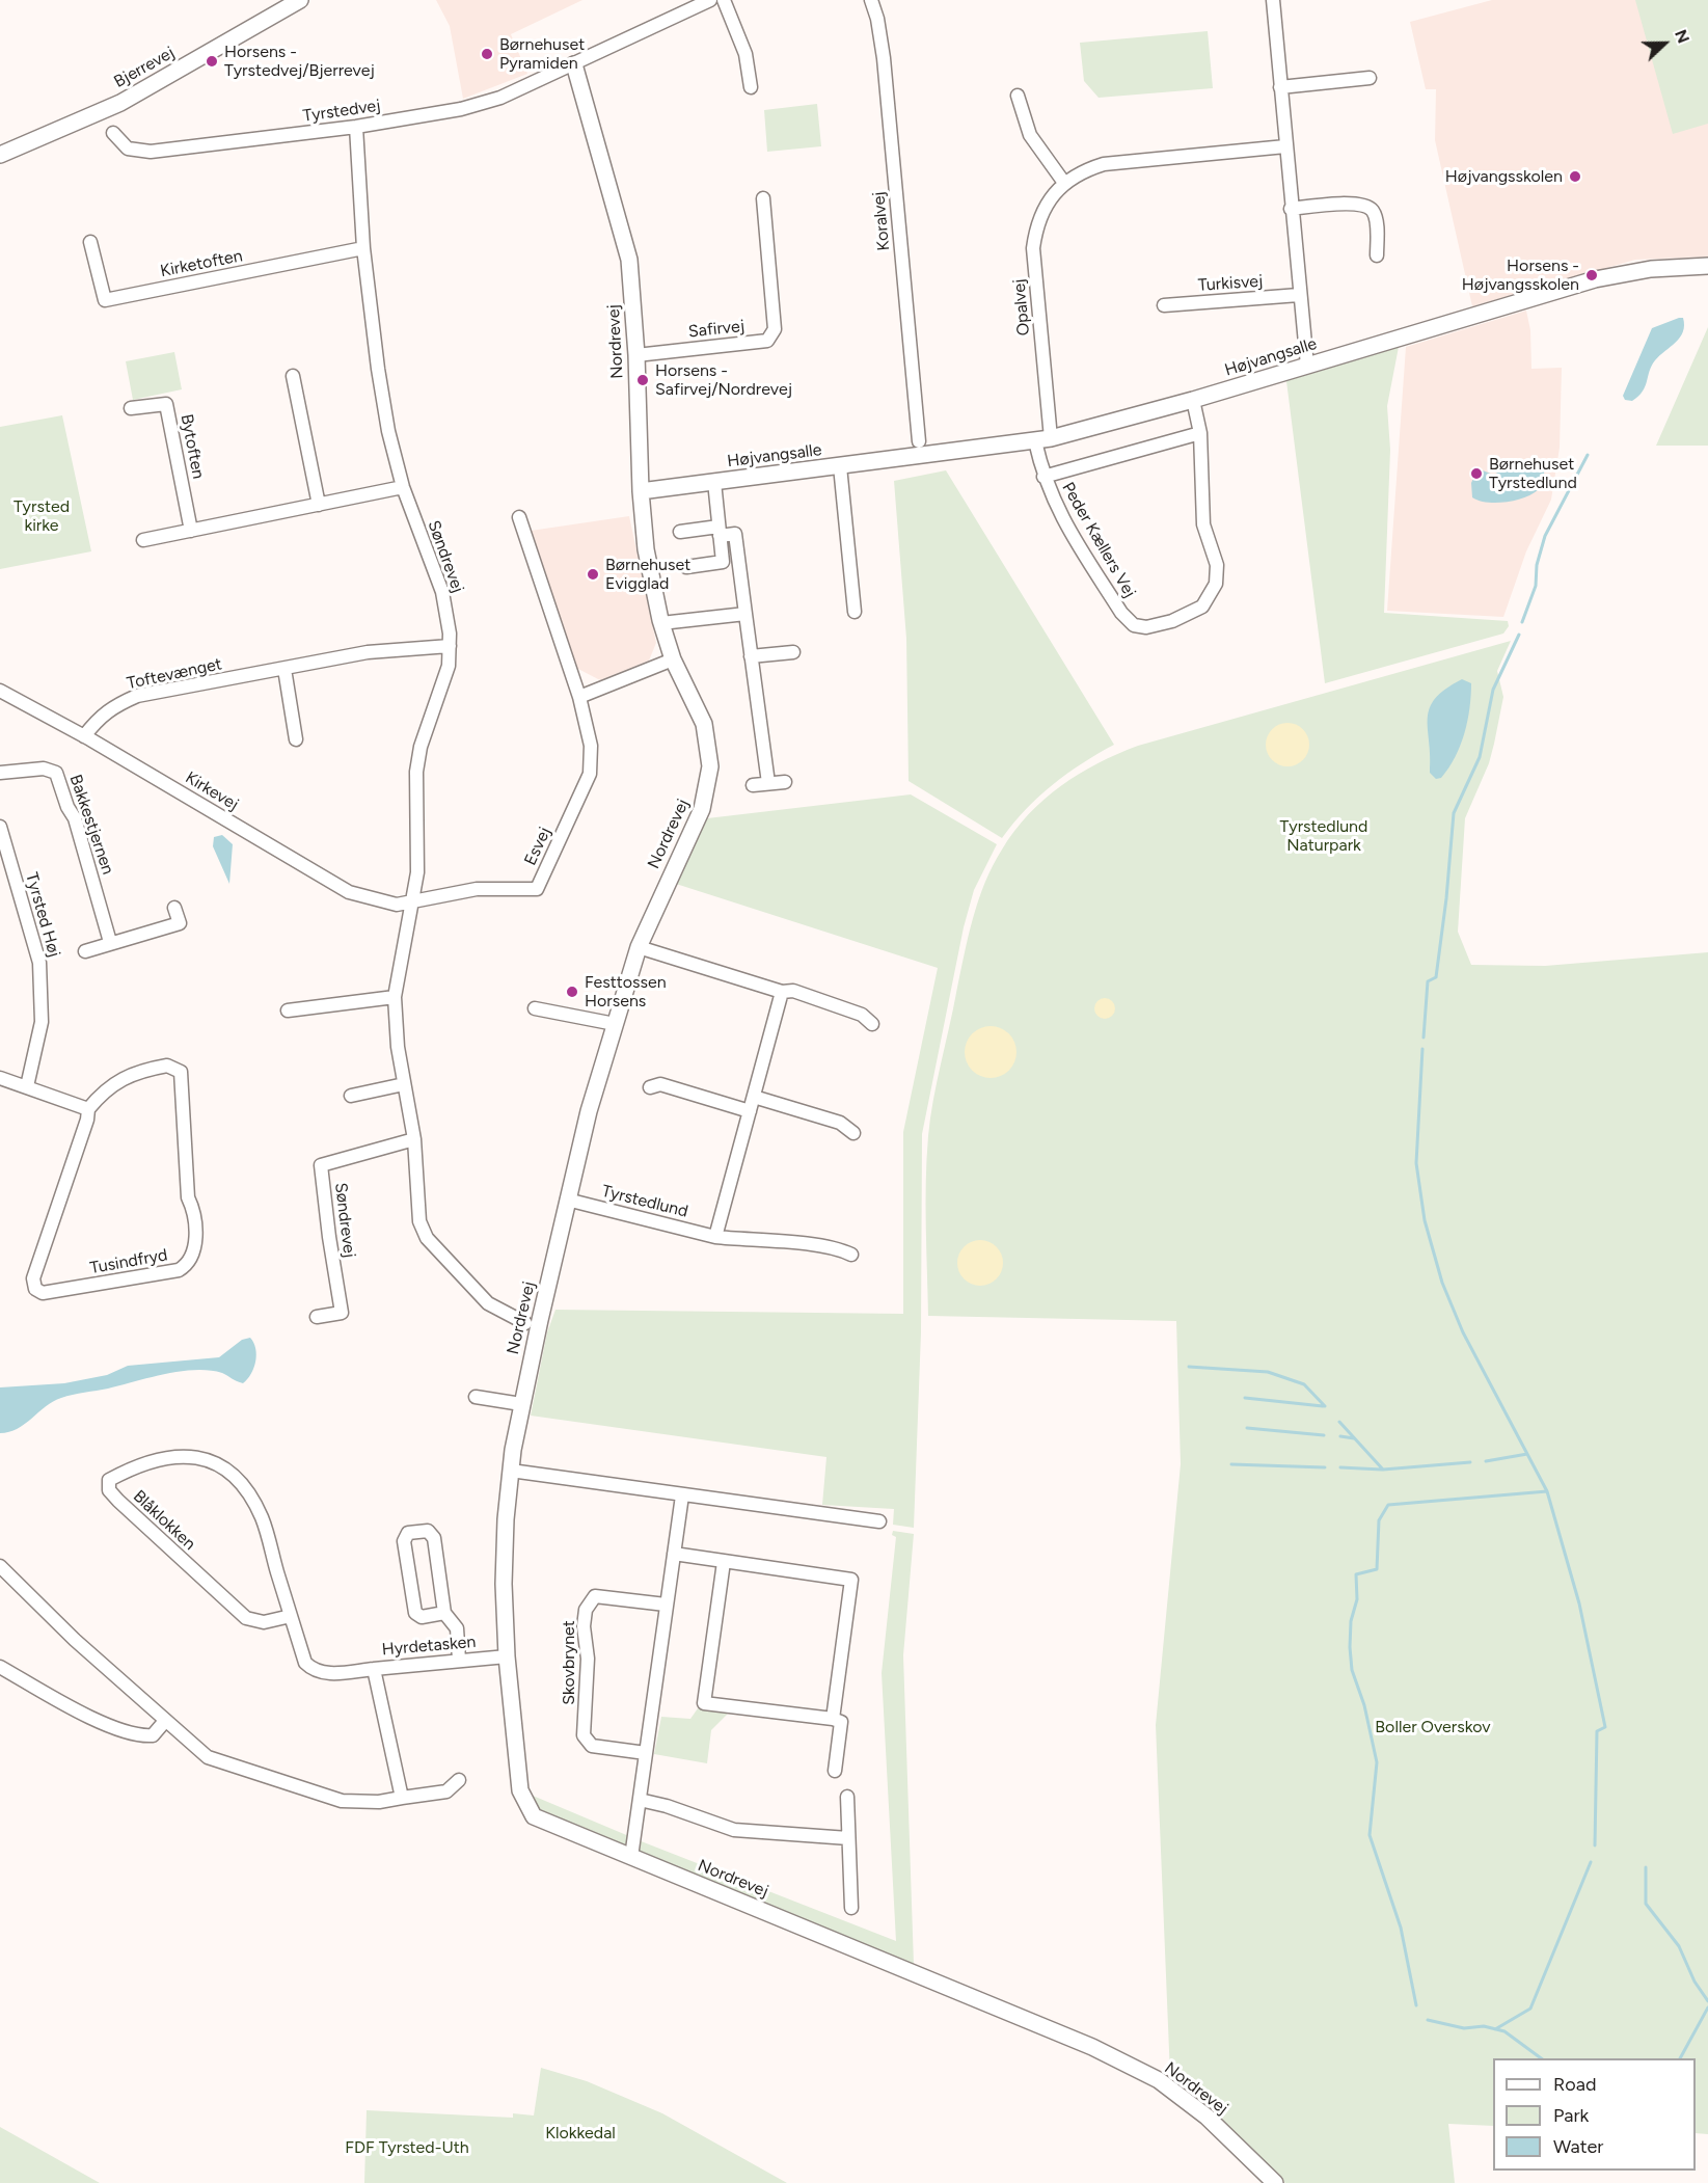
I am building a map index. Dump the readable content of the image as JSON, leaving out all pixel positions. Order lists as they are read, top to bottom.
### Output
{
  "streets": {
    "street": [
      "Bjerrevej",
      "Tyrstedvej",
      "Koralvej",
      "Kirketoften",
      "Turkisvej",
      "Opalvej",
      "Safirvej",
      "Nordrevej",
      "Højvangsalle",
      "Bytoften",
      "Peder Kællers Vej",
      "Søndrevej",
      "Toftevænget",
      "Kirkevej",
      "Bakkestjernen",
      "Esvej",
      "Tyrsted Høj",
      "Tyrstedlund",
      "Tusindfryd",
      "Blåklokken",
      "Hyrdetasken",
      "Skovbrynet"
    ]
  },
  "crossings": [
    ["Tyrstedvej", "Nordrevej"],
    ["Tyrstedvej", "Søndrevej"],
    ["Kirketoften", "Søndrevej"],
    ["Opalvej", "Højvangsalle"],
    ["Opalvej", "Peder Kællers Vej"],
    ["Safirvej", "Nordrevej"],
    ["Nordrevej", "Højvangsalle"],
    ["Nordrevej", "Tyrstedlund"],
    ["Nordrevej", "Hyrdetasken"],
    ["Højvangsalle", "Peder Kællers Vej"],
    ["Søndrevej", "Toftevænget"],
    ["Søndrevej", "Kirkevej"],
    ["Søndrevej", "Esvej"],
    ["Toftevænget", "Kirkevej"],
    ["Kirkevej", "Esvej"],
    ["Blåklokken", "Hyrdetasken"]
  ],
  "parks": [
    "Tyrsted kirke",
    "Tyrstedlund Naturpark",
    "Boller Overskov",
    "Klokkedal",
    "FDF Tyrsted-Uth"
  ],
  "places": [
    "Børnehuset Pyramiden",
    "Horsens - Tyrstedvej/Bjerrevej",
    "Højvangsskolen",
    "Horsens - Højvangsskolen",
    "Horsens - Safirvej/Nordrevej",
    "Børnehuset Tyrstedlund",
    "Børnehuset Evigglad",
    "Festtossen Horsens"
  ],
  "legend": ["Road", "Park", "Water"],
  "north": "right"
}
